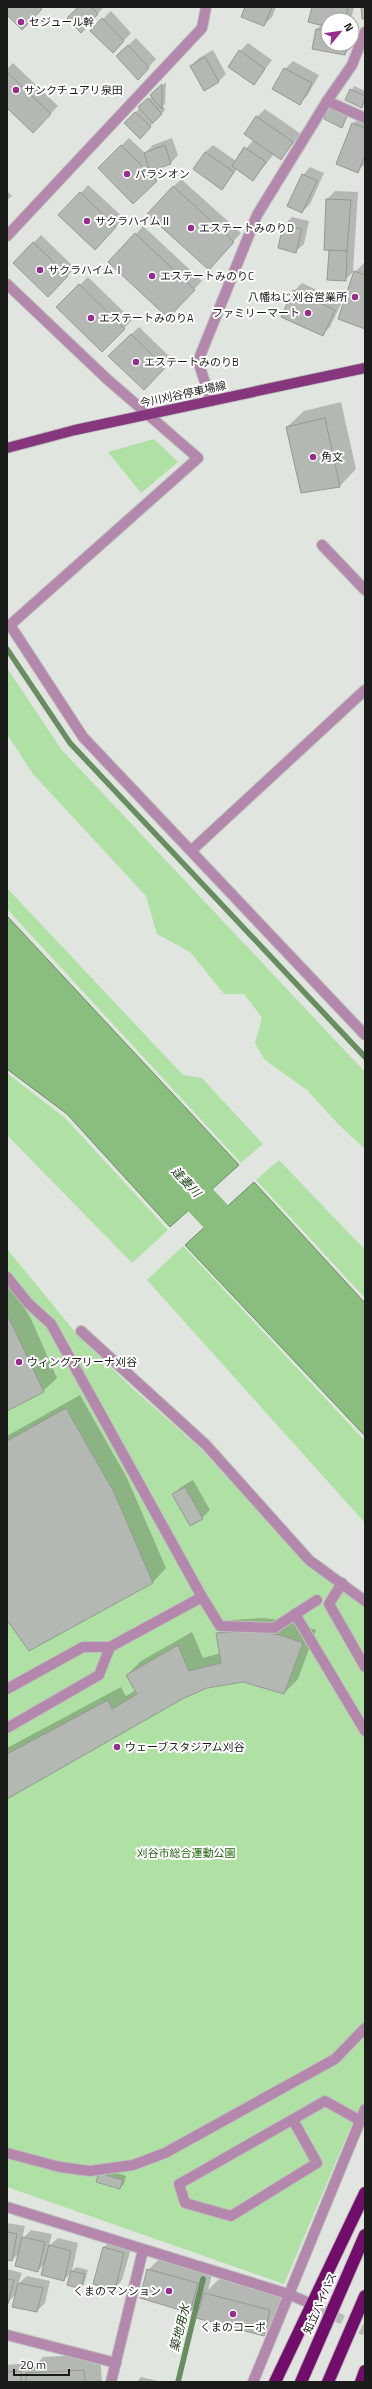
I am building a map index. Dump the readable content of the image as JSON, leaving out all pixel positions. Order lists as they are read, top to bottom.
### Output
{
  "streets": {
    "highway": ["知立バイパス"],
    "main road": ["今川刈谷停車場線"]
  },
  "water": ["逢妻川", "築地用水"],
  "parks": ["刈谷市総合運動公園"],
  "places": [
    "セジュール幹",
    "サンクチュアリ泉田",
    "パラシオン",
    "サクラハイムⅡ",
    "エステートみのりD",
    "サクラハイムⅠ",
    "エステートみのりC",
    "八幡ねじ刈谷営業所",
    "ファミリーマート",
    "エステートみのりA",
    "エステートみのりB",
    "角文",
    "ウィングアリーナ刈谷",
    "ウェーブスタジアム刈谷",
    "くまのマンション",
    "くまのコーポ"
  ],
  "scale_bar": "20 m",
  "north": "top right"
}
